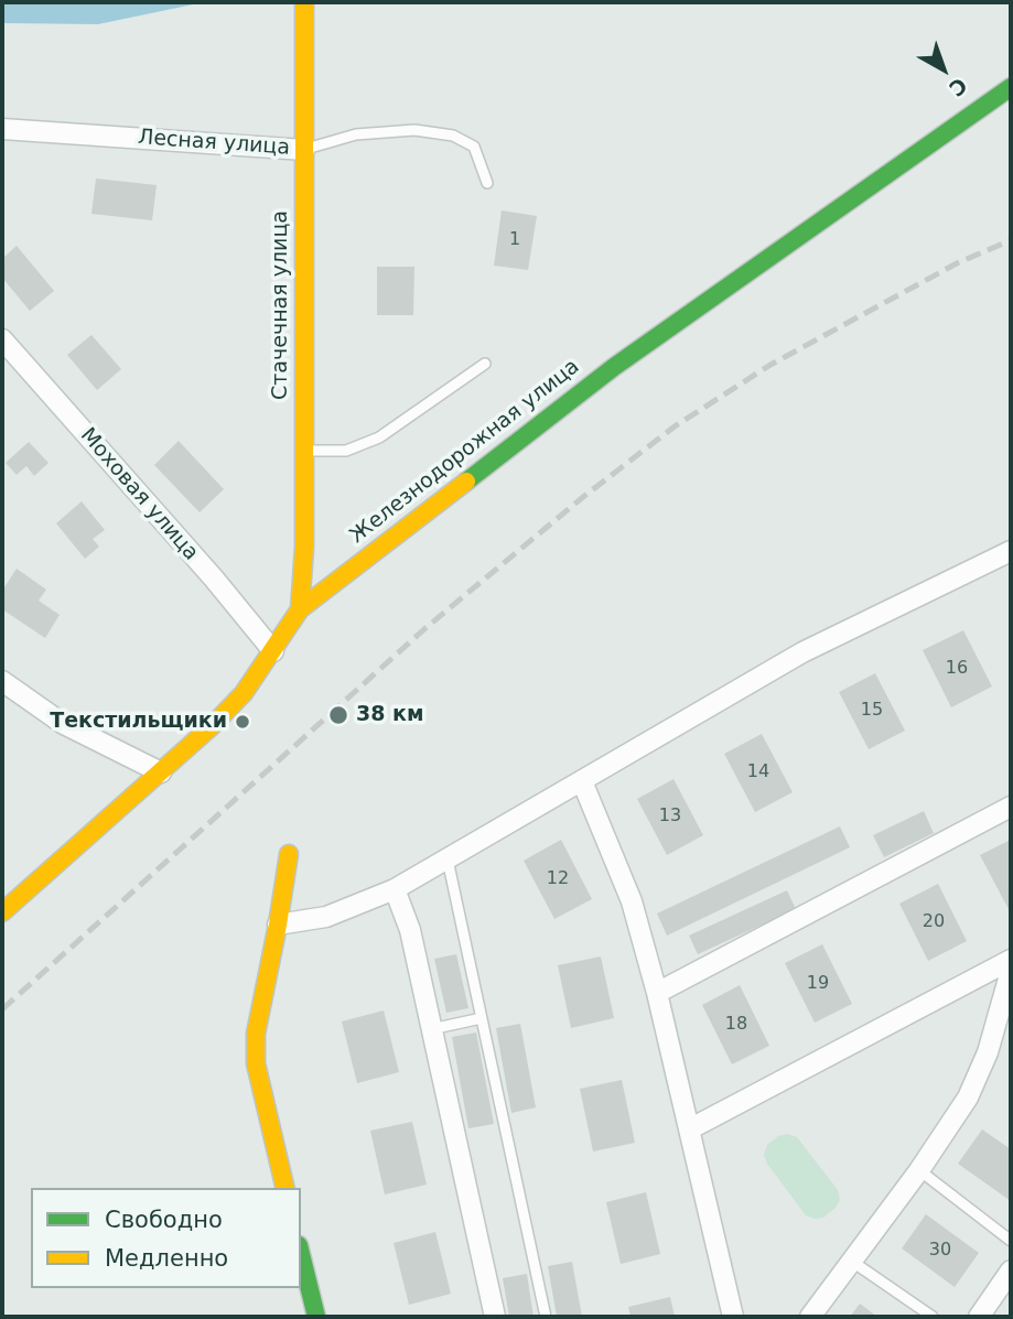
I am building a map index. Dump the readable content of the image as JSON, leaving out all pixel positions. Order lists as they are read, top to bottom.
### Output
{
  "streets": {
    "street": [
      "Лесная улица",
      "Стачечная улица",
      "Железнодорожная улица",
      "Моховая улица"
    ]
  },
  "crossings": [
    ["Лесная улица", "Стачечная улица"],
    ["Стачечная улица", "Железнодорожная улица"],
    ["Железнодорожная улица", "Моховая улица"]
  ],
  "places": ["38 км", "Текстильщики"],
  "house_numbers": [
    "1",
    "16",
    "15",
    "14",
    "13",
    "12",
    "20",
    "19",
    "18",
    "30"
  ],
  "legend": ["Свободно", "Медленно"],
  "north": "bottom right"
}
